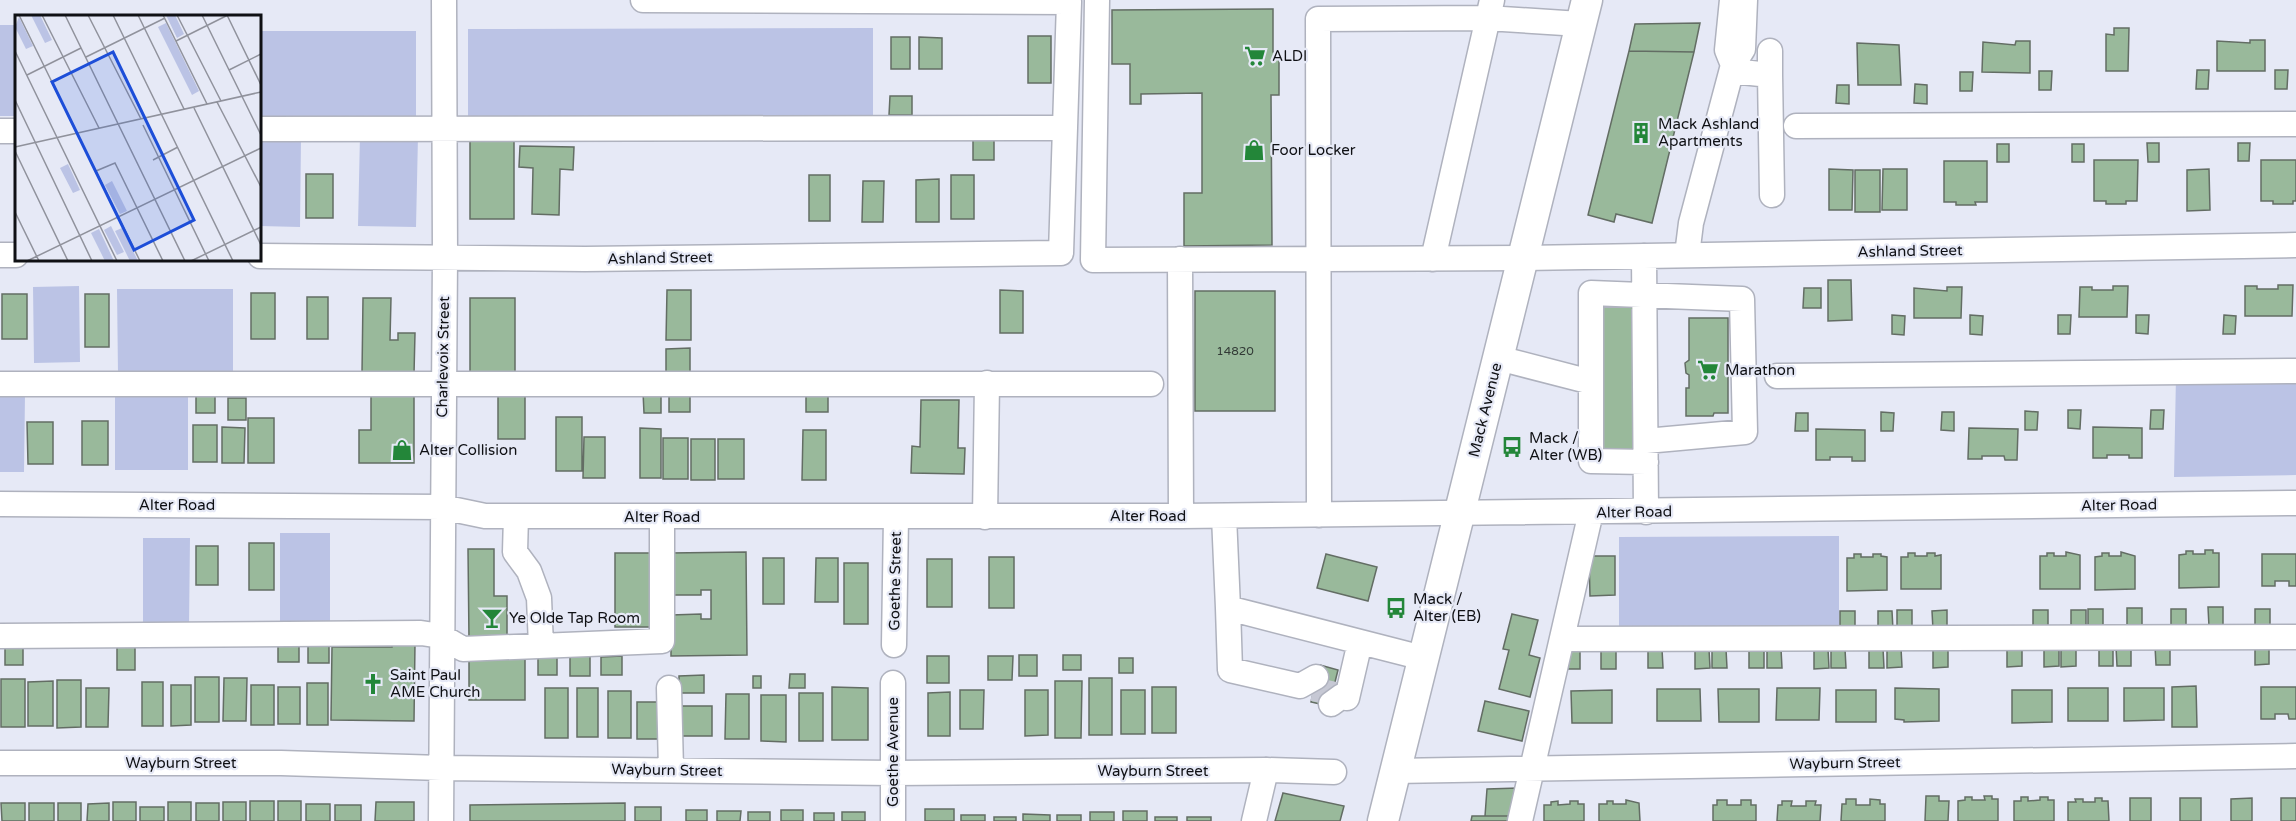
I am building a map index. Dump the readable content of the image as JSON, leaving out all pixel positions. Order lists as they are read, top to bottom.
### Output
{
  "streets": {
    "main road": ["Mack Avenue"],
    "street": [
      "Ashland Street",
      "Charlevoix Street",
      "Alter Road",
      "Goethe Street",
      "Goethe Avenue",
      "Wayburn Street"
    ]
  },
  "crossings": [
    ["Ashland Street", "Charlevoix Street"],
    ["Ashland Street", "Mack Avenue"],
    ["Charlevoix Street", "Alter Road"],
    ["Charlevoix Street", "Wayburn Street"],
    ["Mack Avenue", "Alter Road"],
    ["Mack Avenue", "Wayburn Street"],
    ["Alter Road", "Goethe Street"],
    ["Goethe Avenue", "Wayburn Street"]
  ],
  "places": {
    "supermarket": ["ALDI", "Marathon"],
    "building": ["Mack Ashland Apartments"],
    "shop": ["Foor Locker", "Alter Collision"],
    "bus stop": ["Mack / Alter (WB)", "Mack / Alter (EB)"],
    "bar": ["Ye Olde Tap Room"],
    "church": ["Saint Paul AME Church"]
  },
  "house_numbers": ["14820"]
}
